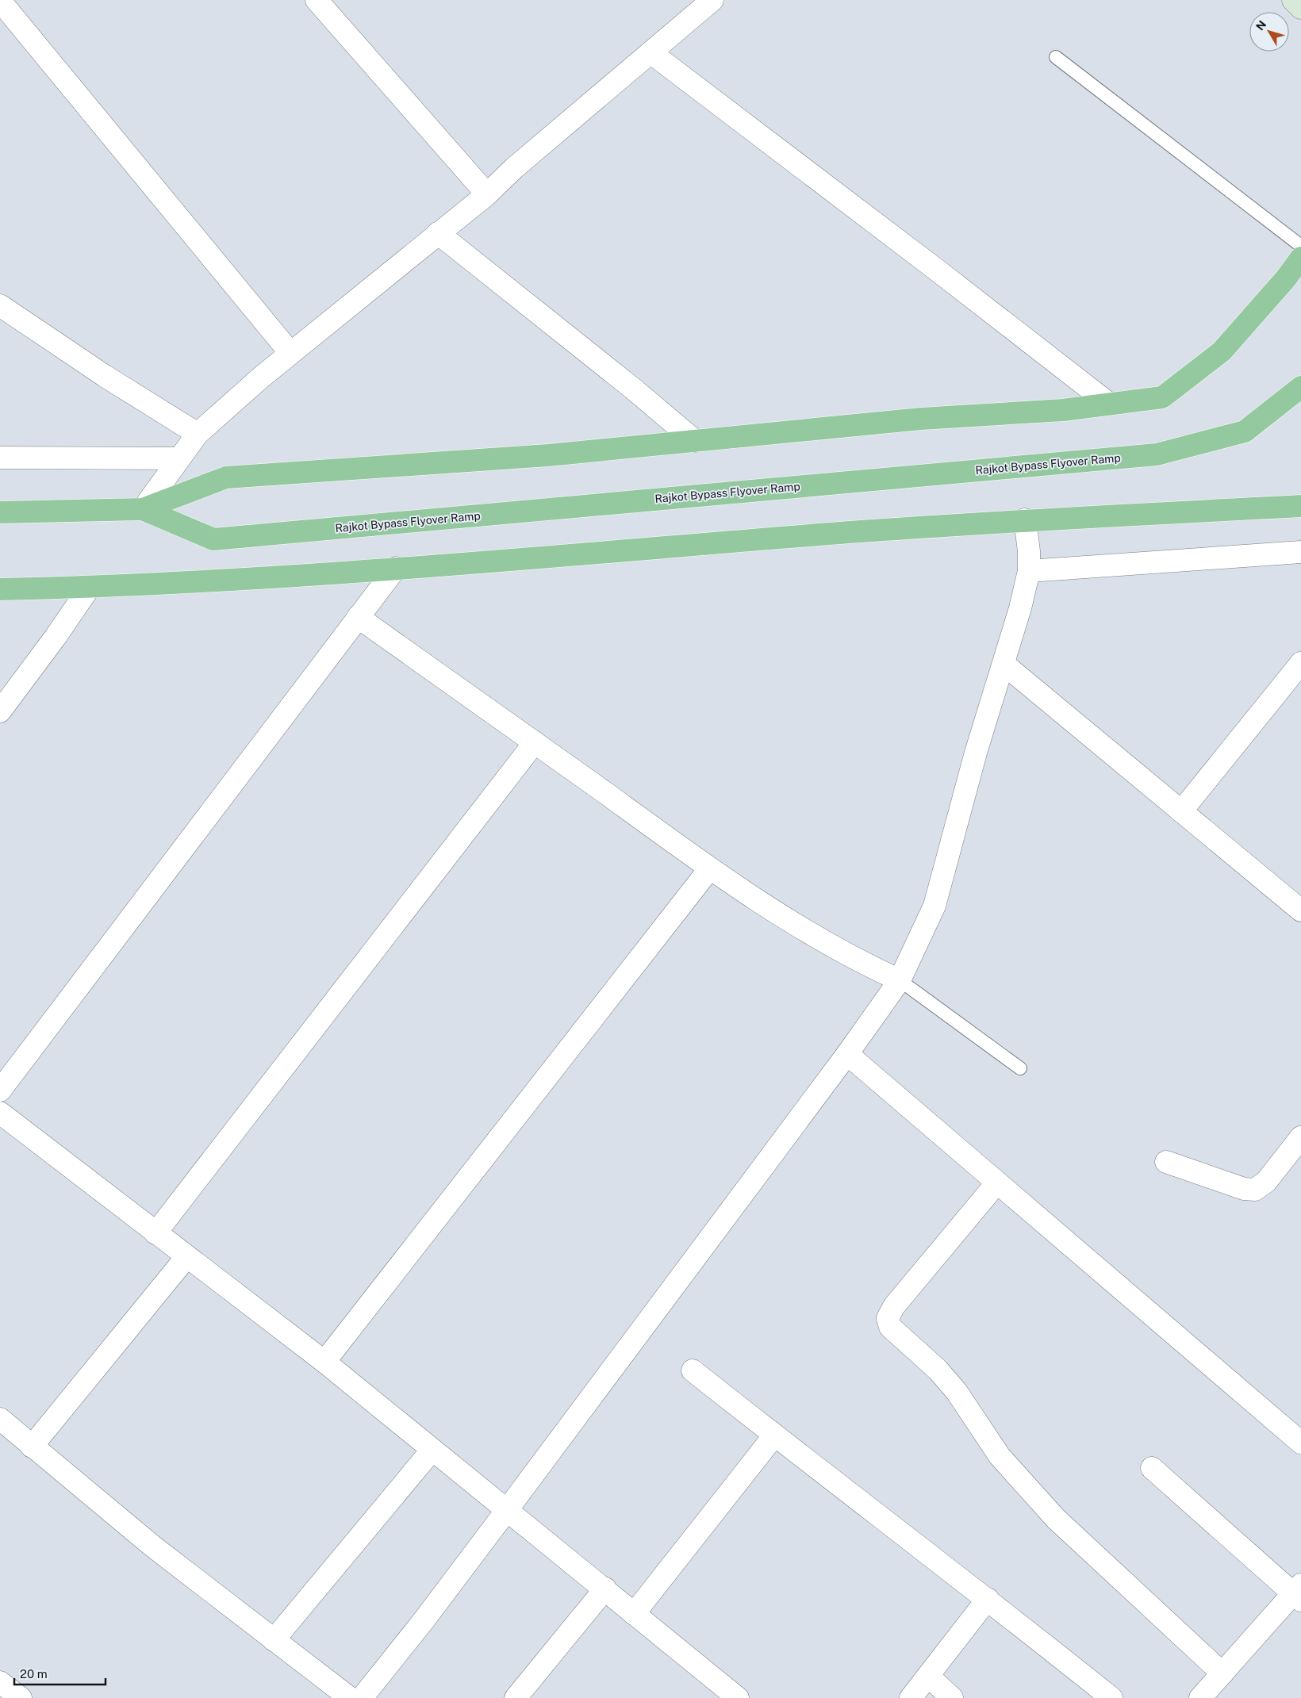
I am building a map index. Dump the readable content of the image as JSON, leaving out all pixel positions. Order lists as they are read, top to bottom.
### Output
{
  "streets": {
    "highway": ["Rajkot Bypass Flyover Ramp"]
  },
  "scale_bar": "20 m",
  "north": "top left"
}
